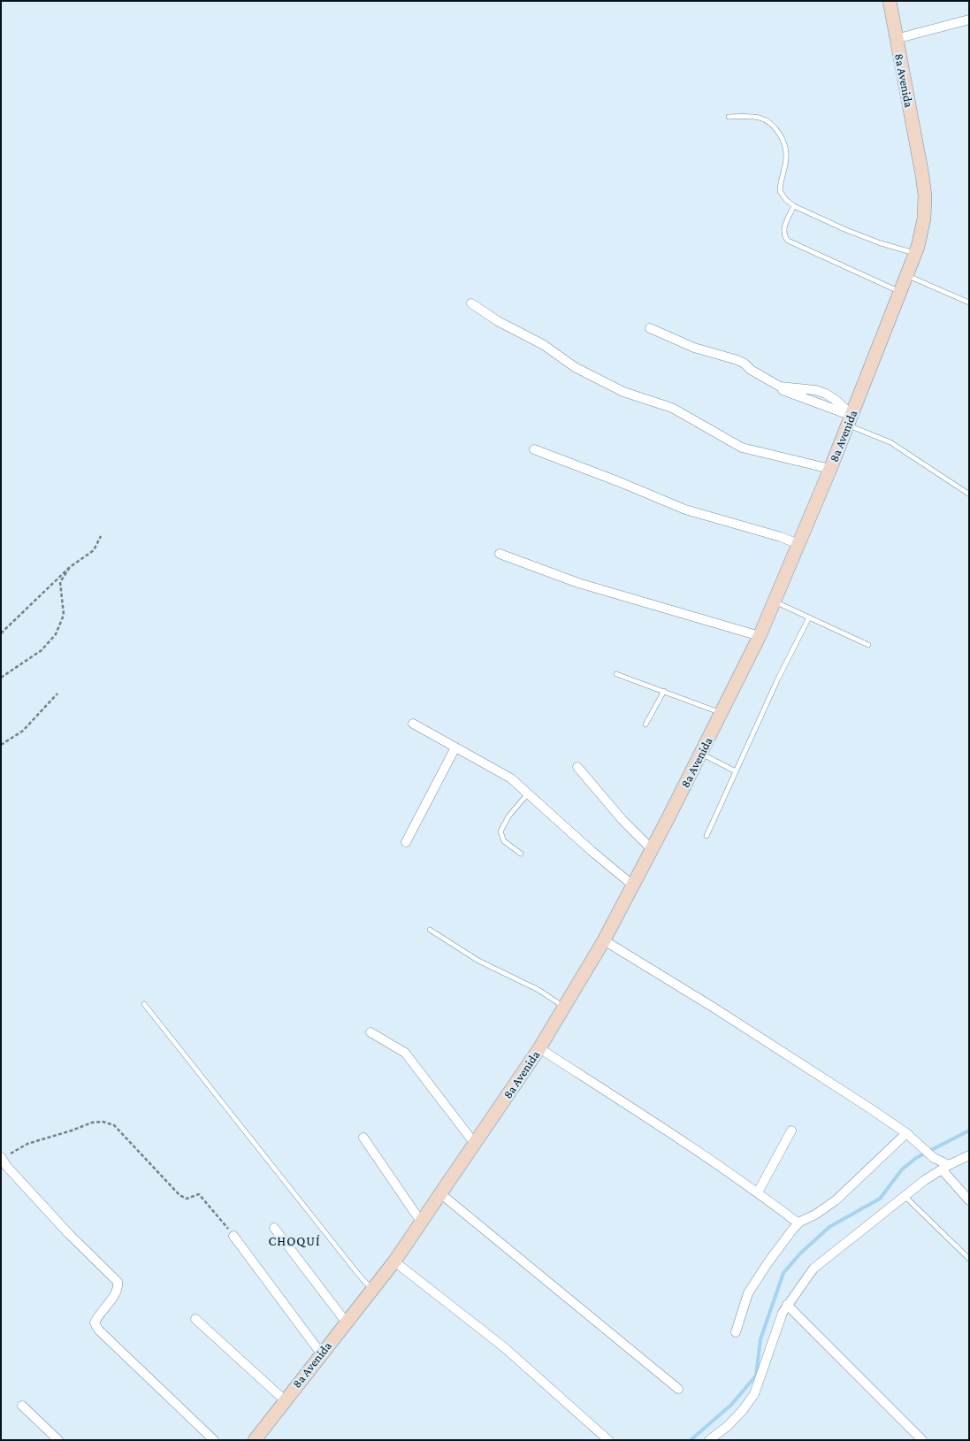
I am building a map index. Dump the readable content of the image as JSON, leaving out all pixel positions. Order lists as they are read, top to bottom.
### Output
{
  "streets": {
    "street": ["8a Avenida"]
  },
  "districts": ["CHOQUÍ"]
}
